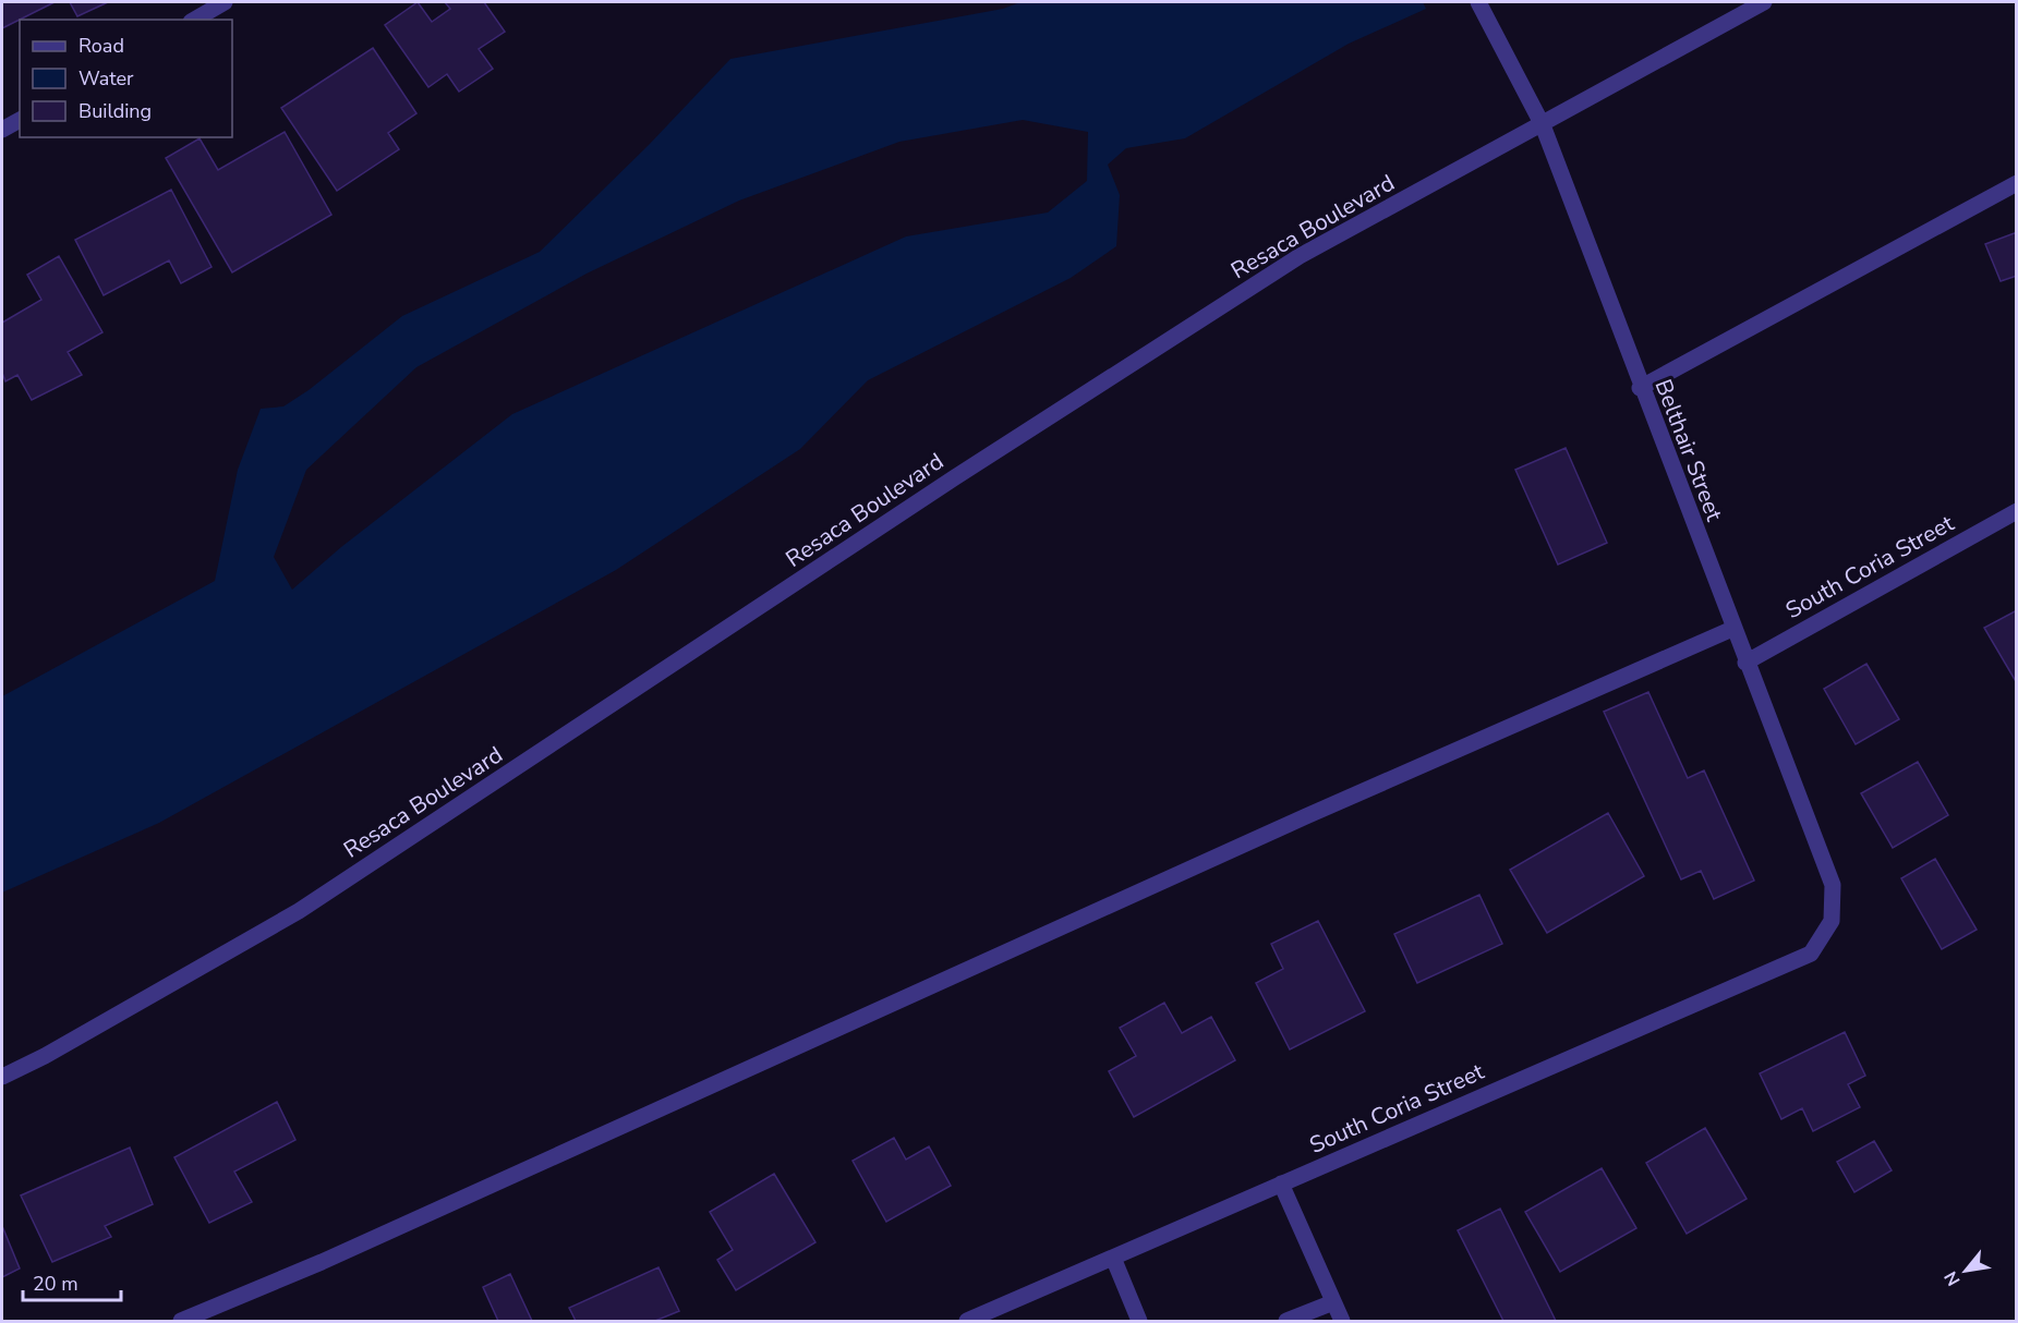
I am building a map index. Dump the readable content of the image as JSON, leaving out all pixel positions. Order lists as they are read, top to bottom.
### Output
{
  "streets": {
    "street": ["Resaca Boulevard", "Belthair Street", "South Coria Street"]
  },
  "crossings": [
    ["Resaca Boulevard", "Belthair Street"],
    ["Belthair Street", "South Coria Street"]
  ],
  "legend": ["Road", "Water", "Building"],
  "scale_bar": "20 m",
  "north": "bottom left"
}
